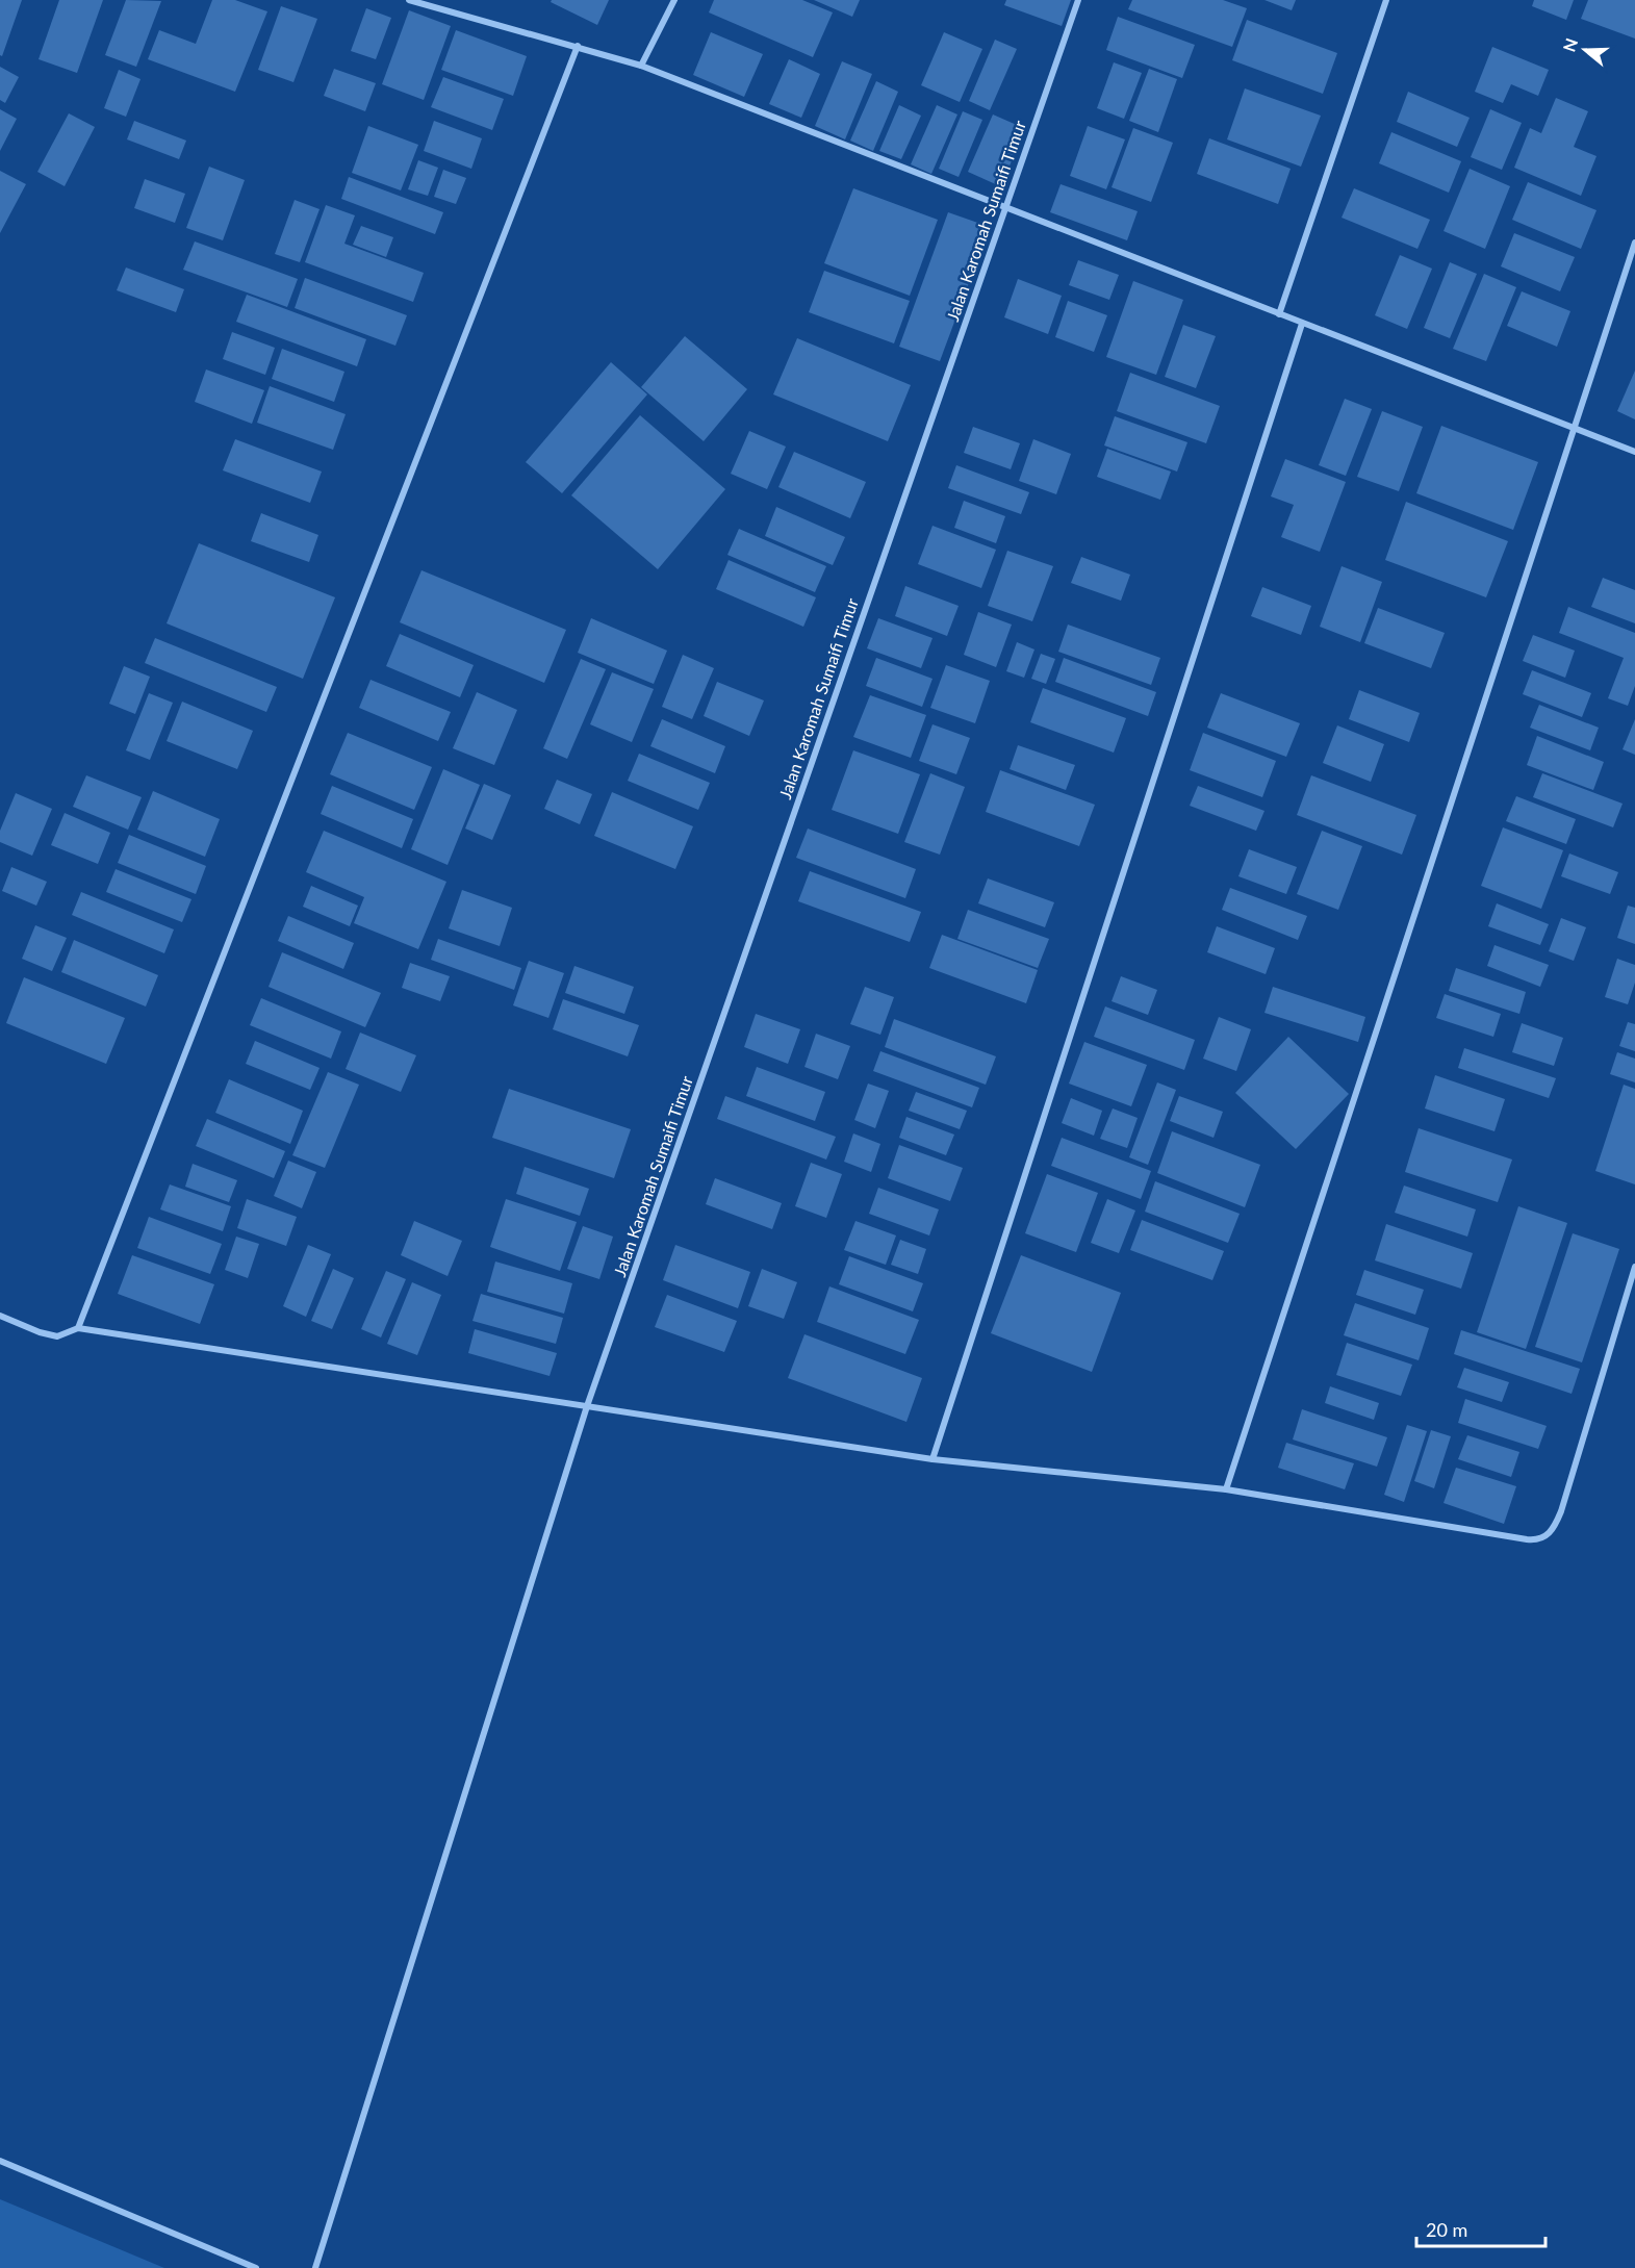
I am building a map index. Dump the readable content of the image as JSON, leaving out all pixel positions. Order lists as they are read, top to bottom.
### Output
{
  "streets": {
    "street": ["Jalan Karomah Sumaifi Timur"]
  },
  "scale_bar": "20 m",
  "north": "left"
}
